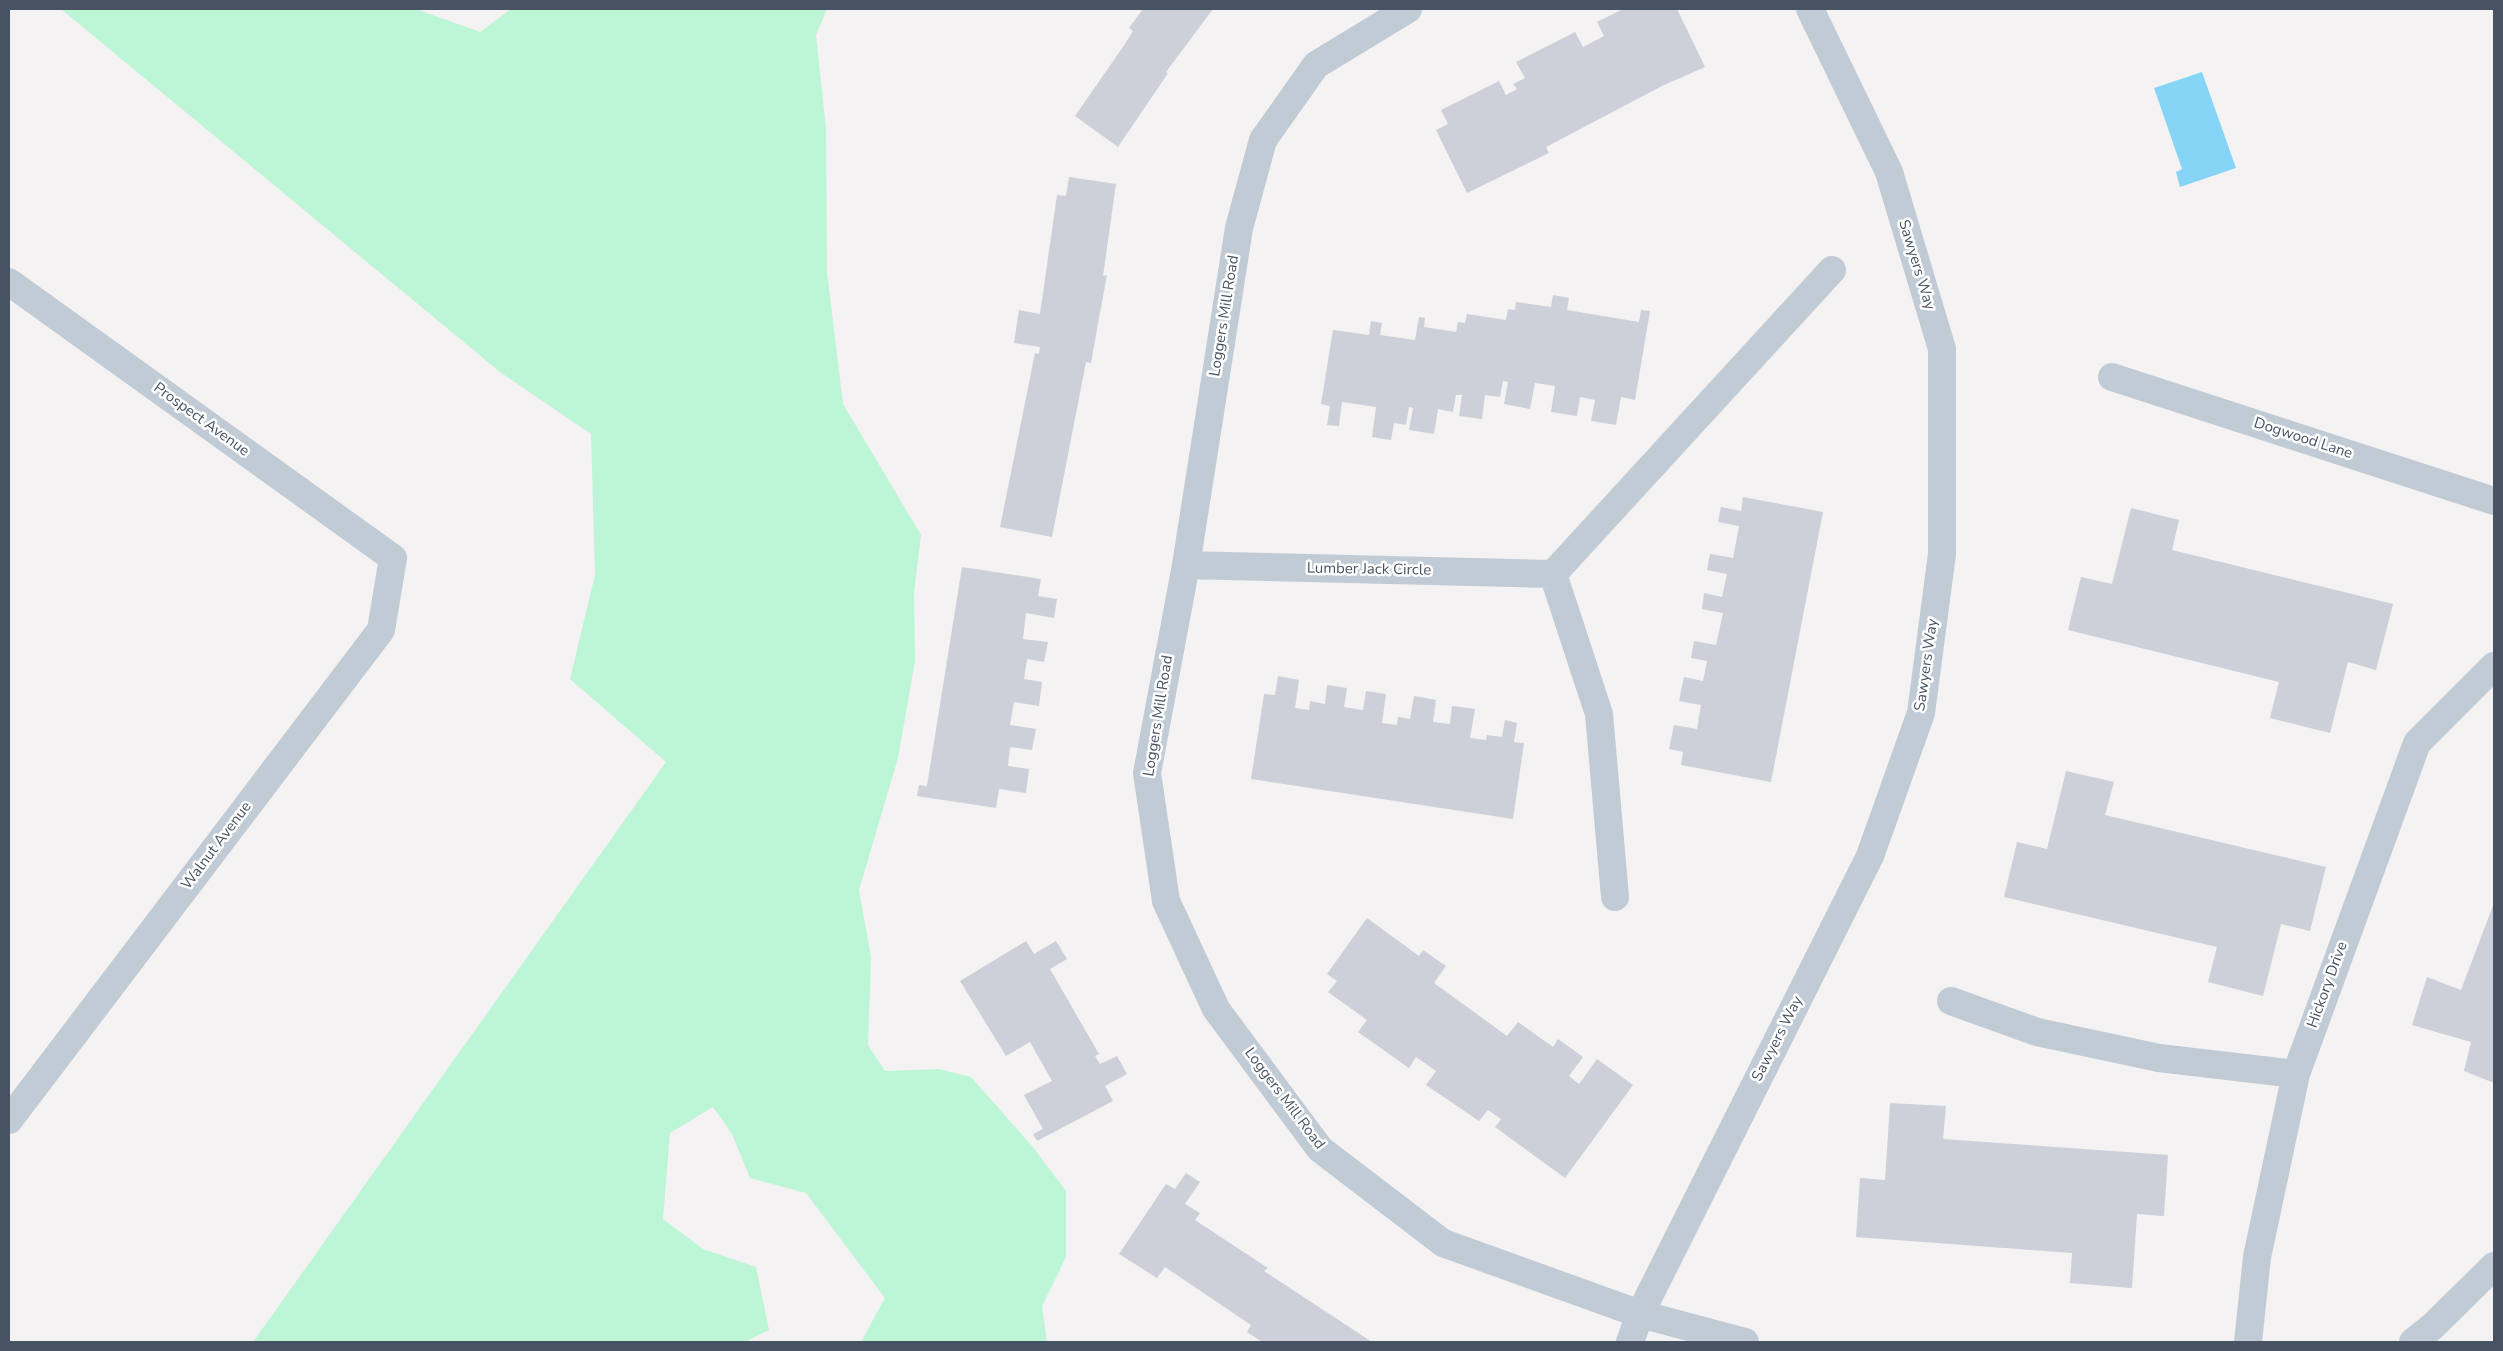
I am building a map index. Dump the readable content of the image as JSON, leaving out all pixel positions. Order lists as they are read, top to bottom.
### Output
{
  "streets": {
    "street": [
      "Sawyers Way",
      "Loggers Mill Road",
      "Prospect Avenue",
      "Dogwood Lane",
      "Lumber Jack Circle",
      "Walnut Avenue",
      "Hickory Drive"
    ]
  },
  "crossings": [
    ["Sawyers Way", "Loggers Mill Road"],
    ["Loggers Mill Road", "Lumber Jack Circle"],
    ["Prospect Avenue", "Walnut Avenue"]
  ]
}
